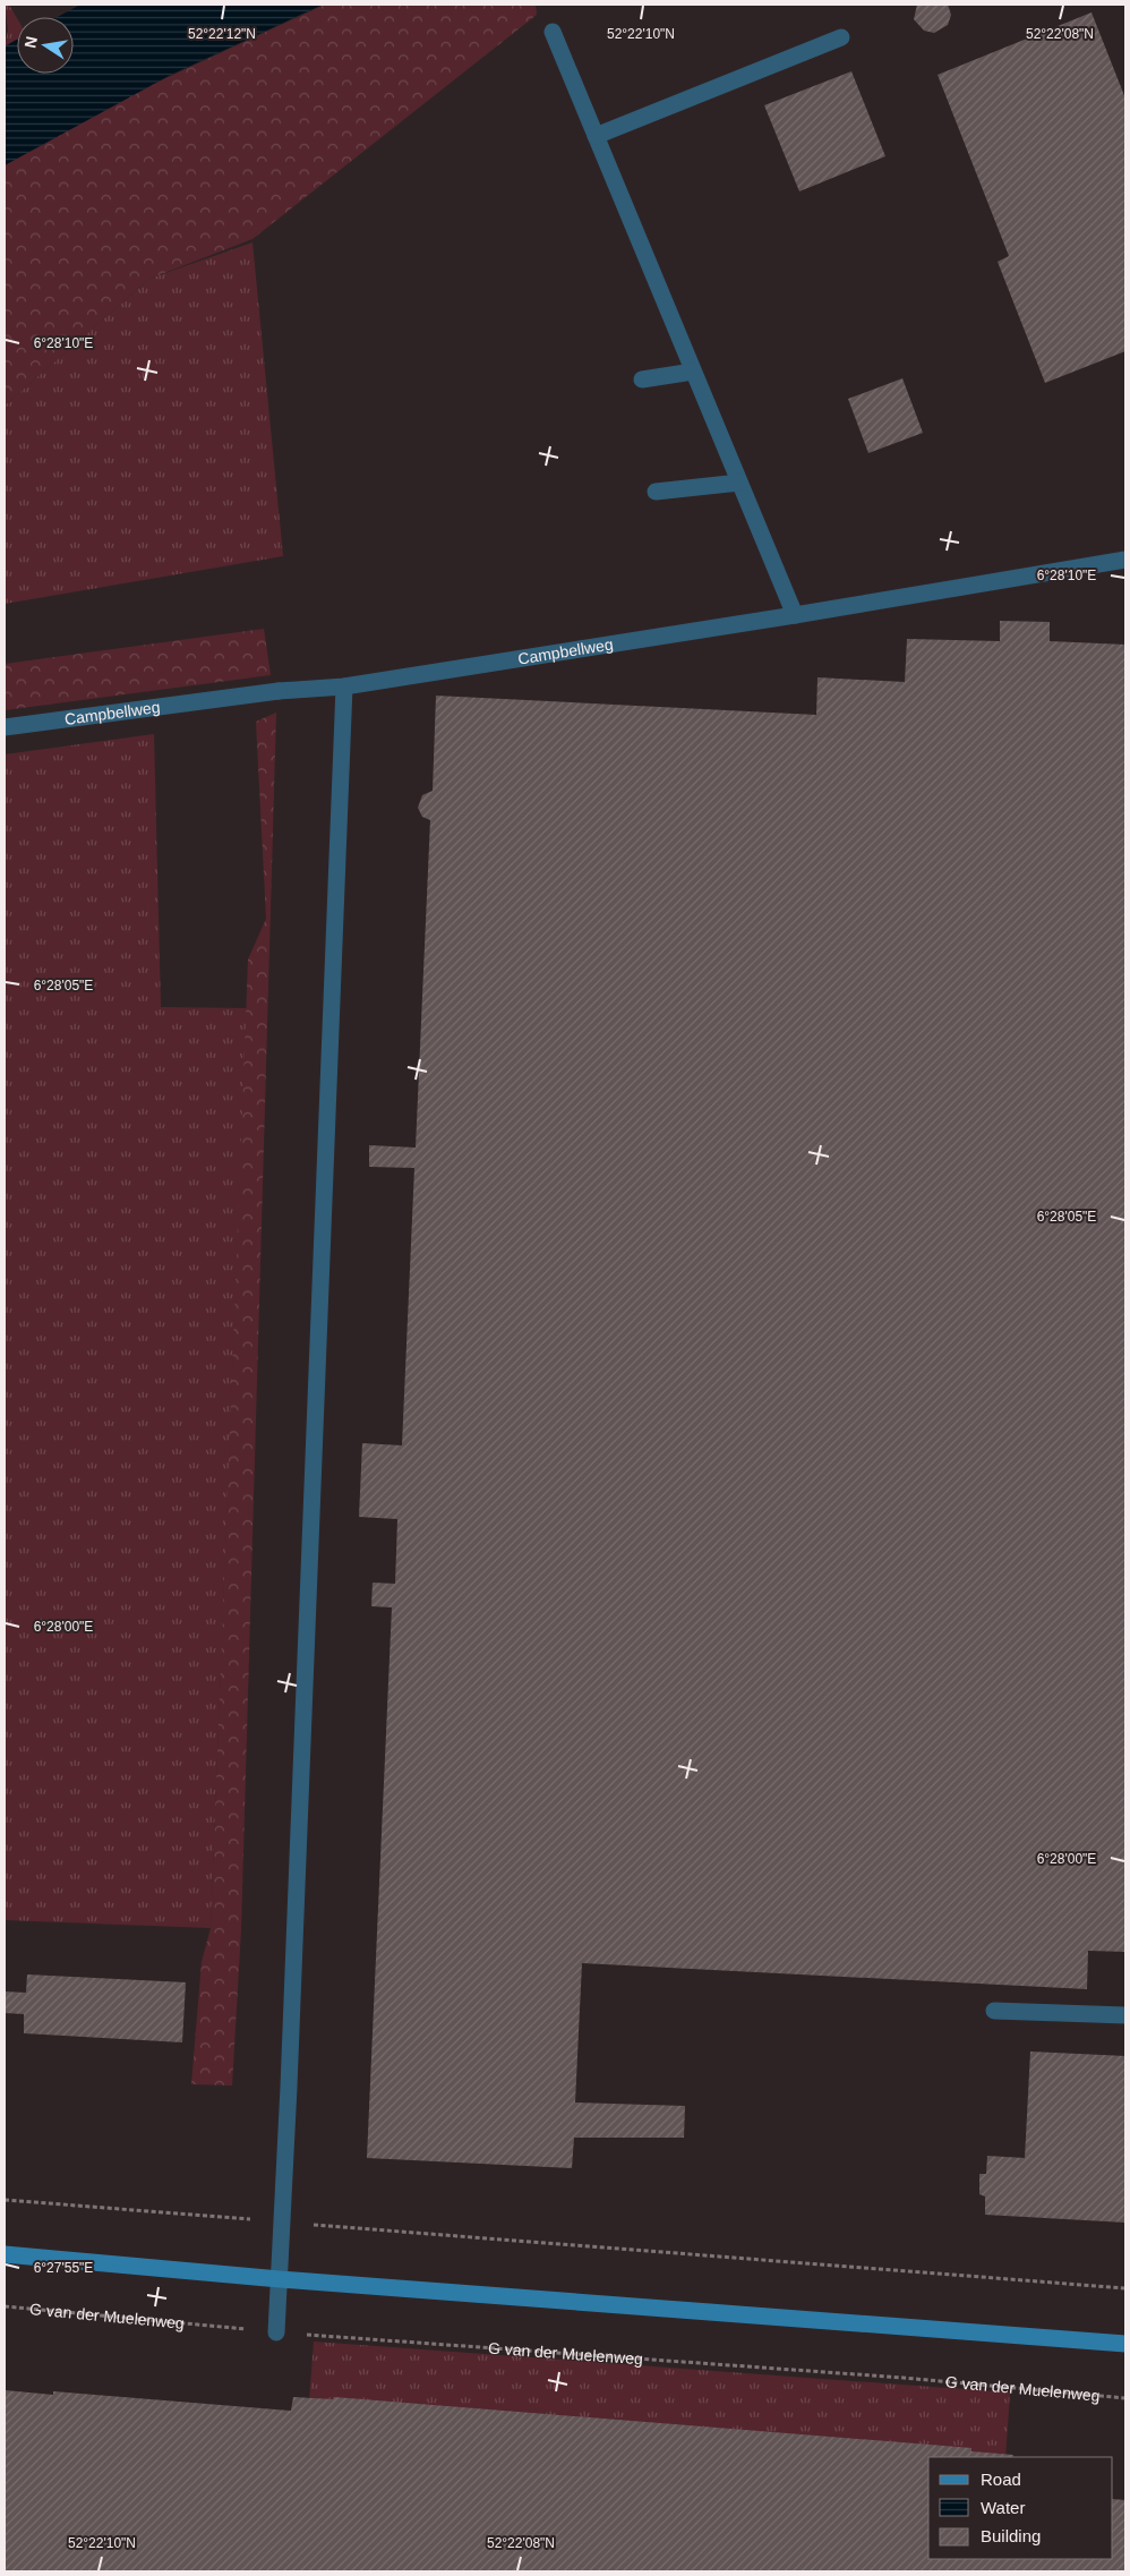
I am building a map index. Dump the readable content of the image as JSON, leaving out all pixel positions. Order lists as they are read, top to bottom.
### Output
{
  "streets": {
    "street": ["Campbellweg"],
    "path": ["G van der Muelenweg"]
  },
  "legend": ["Road", "Water", "Building"],
  "north": "left",
  "coordinates": [
    "52°22'12\"N",
    "52°22'10\"N",
    "52°22'08\"N",
    "6°28'10\"E",
    "6°28'05\"E",
    "6°28'00\"E",
    "6°27'55\"E"
  ]
}
